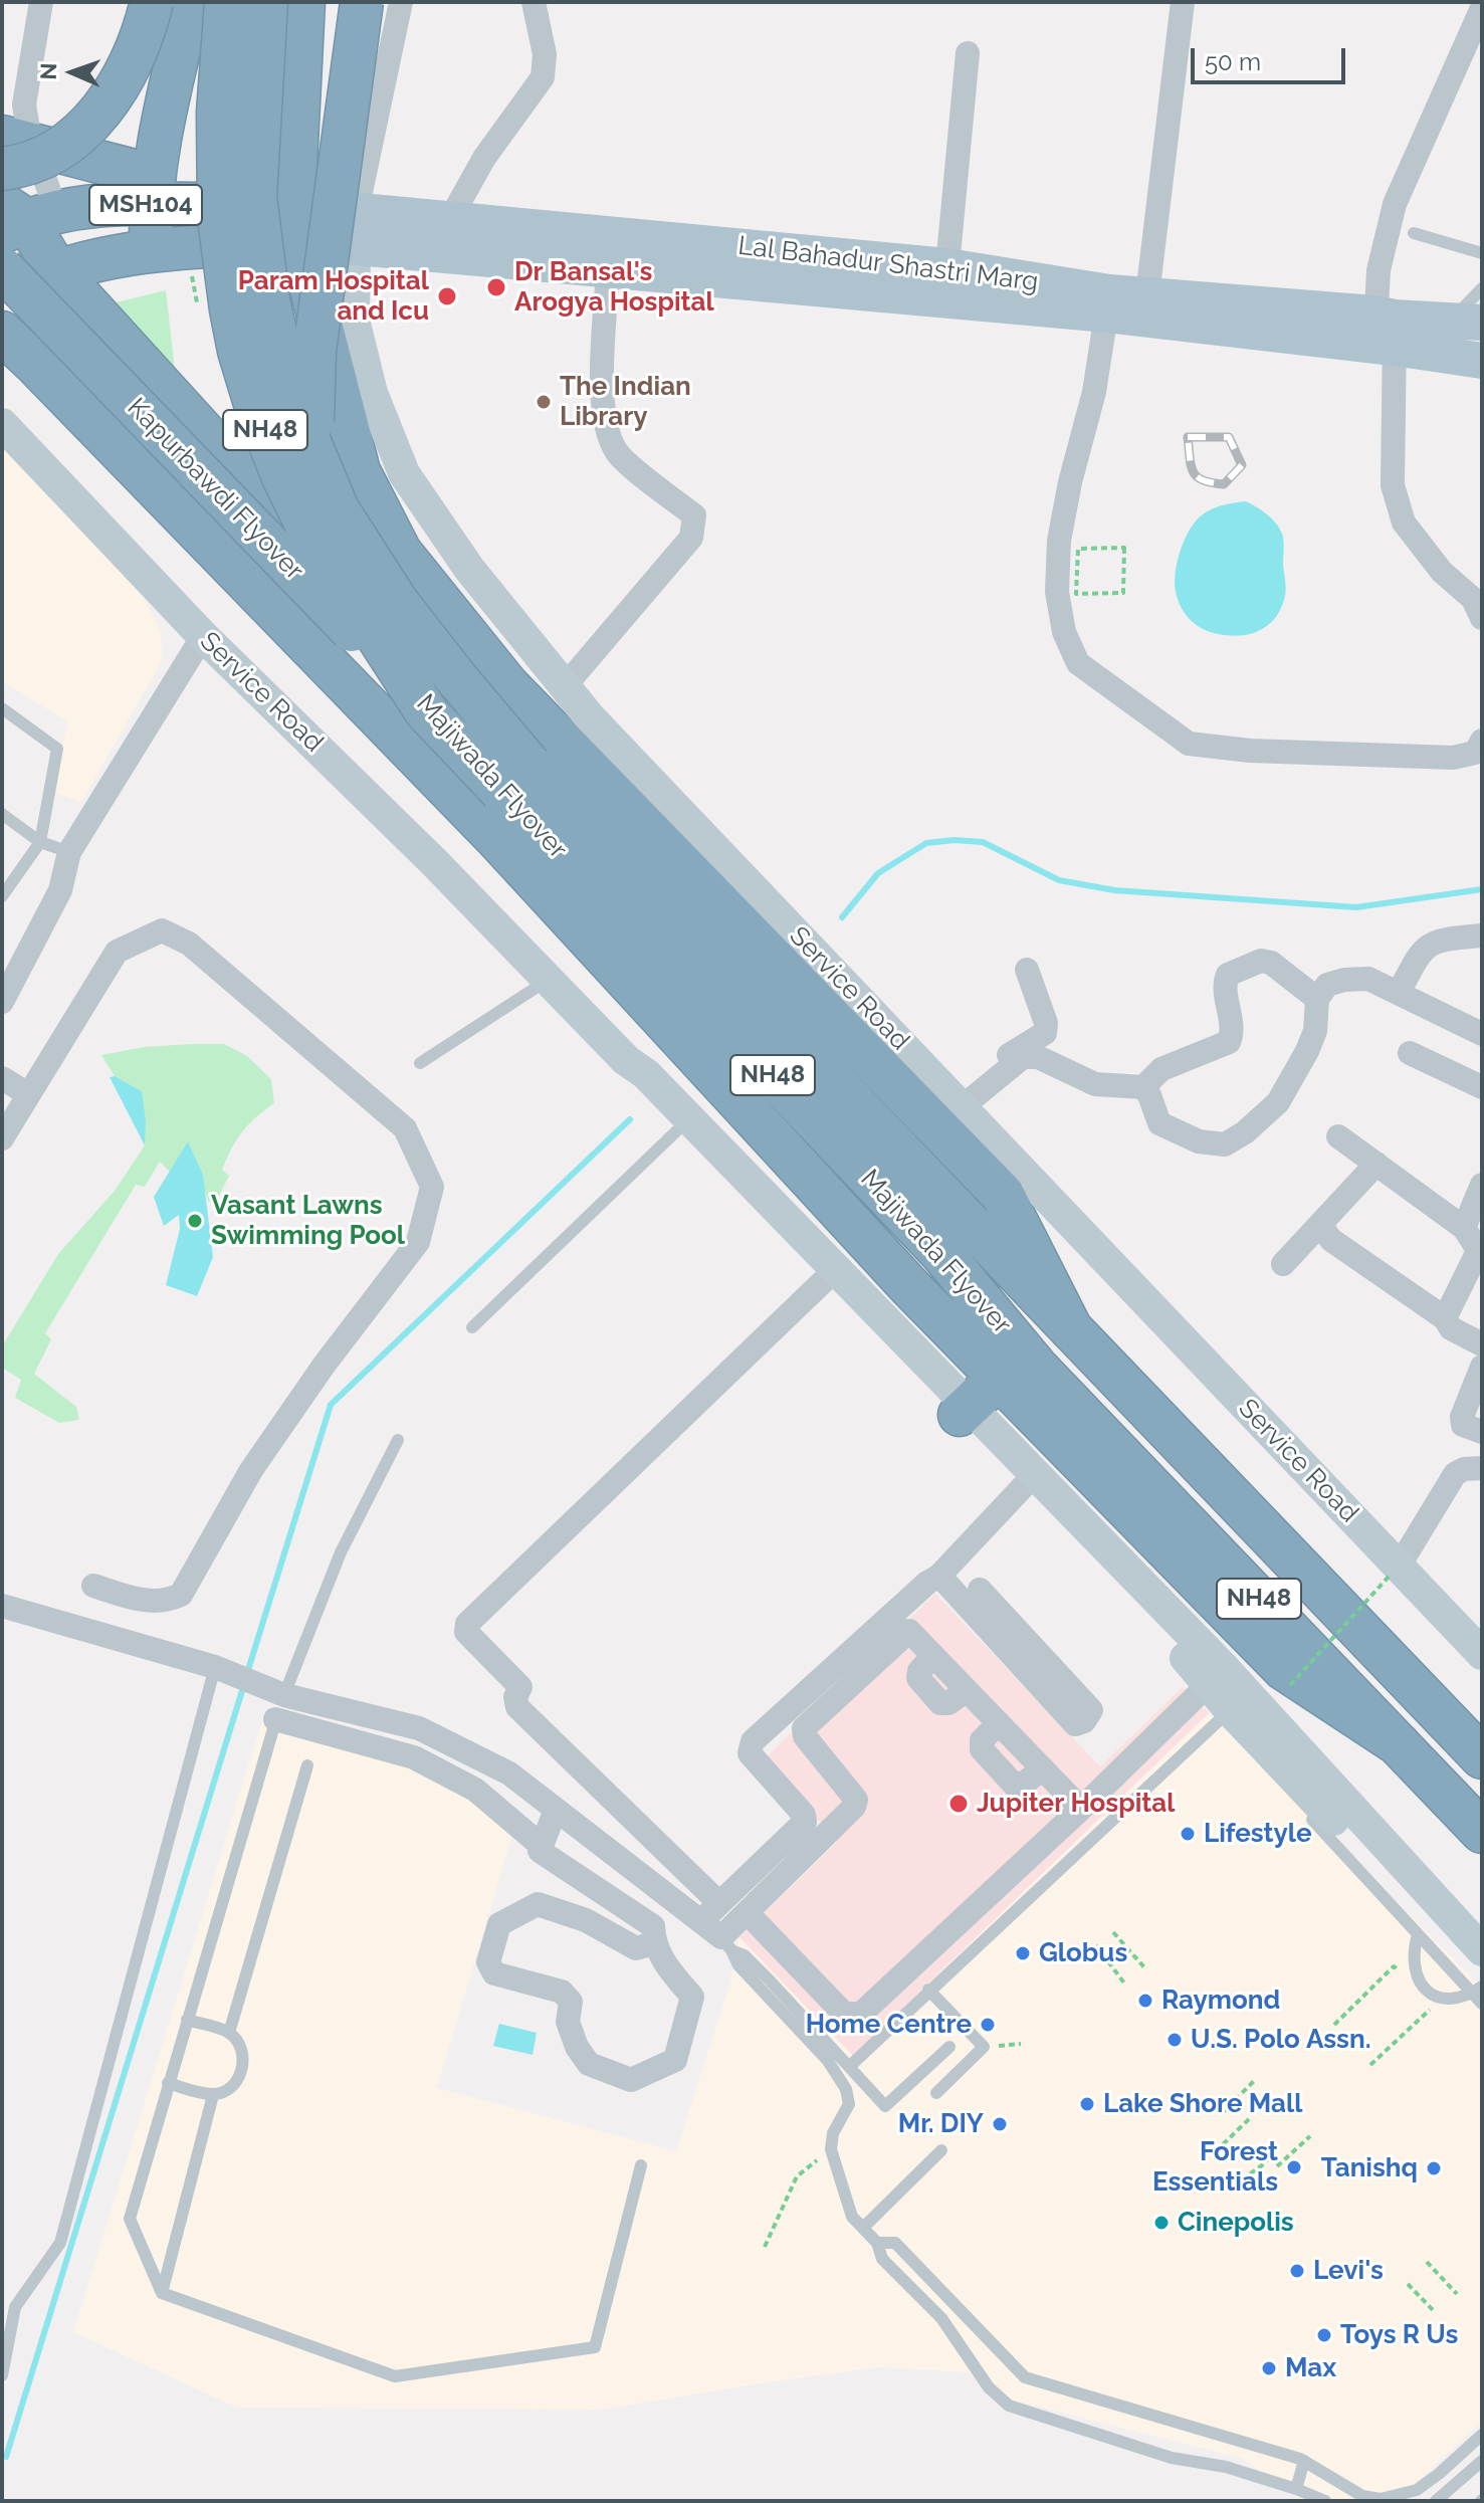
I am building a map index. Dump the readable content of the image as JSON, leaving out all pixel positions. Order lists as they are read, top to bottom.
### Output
{
  "streets": {
    "highway": [
      "MSH104",
      "NH48",
      "Kapurbawdi Flyover",
      "Majiwada Flyover"
    ],
    "main road": ["Lal Bahadur Shastri Marg"],
    "street": ["Service Road"]
  },
  "crossings": [
    ["MSH104", "Lal Bahadur Shastri Marg"],
    ["Lal Bahadur Shastri Marg", "Service Road"],
    ["NH48", "Majiwada Flyover"],
    ["Kapurbawdi Flyover", "Majiwada Flyover"]
  ],
  "places": [
    "Dr Bansal's Arogya Hospital",
    "Param Hospital and Icu",
    "The Indian Library",
    "Vasant Lawns Swimming Pool",
    "Jupiter Hospital",
    "Lifestyle",
    "Globus",
    "Raymond",
    "Home Centre",
    "U.S. Polo Assn.",
    "Lake Shore Mall",
    "Mr. DIY",
    "Forest Essentials",
    "Tanishq",
    "Cinepolis",
    "Levi's",
    "Toys R Us",
    "Max"
  ],
  "scale_bar": "50 m",
  "north": "left"
}
